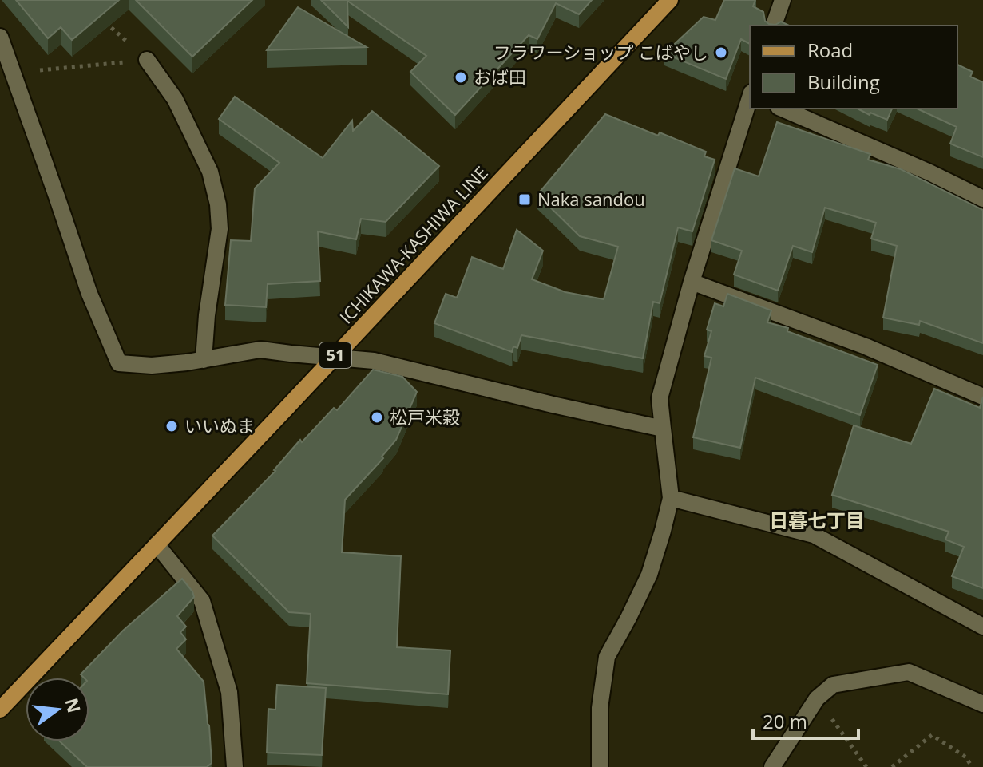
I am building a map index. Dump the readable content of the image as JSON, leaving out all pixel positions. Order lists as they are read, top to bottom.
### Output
{
  "streets": {
    "main road": ["ICHIKAWA-KASHIWA LINE", "51"]
  },
  "districts": ["日暮七丁目"],
  "places": {
    "other": [
      "フラワーショップ こばやし",
      "おば田",
      "松戸米穀",
      "いいぬま"
    ],
    "transit": ["Naka sandou"]
  },
  "legend": ["Road", "Building"],
  "scale_bar": "20 m",
  "north": "right"
}
